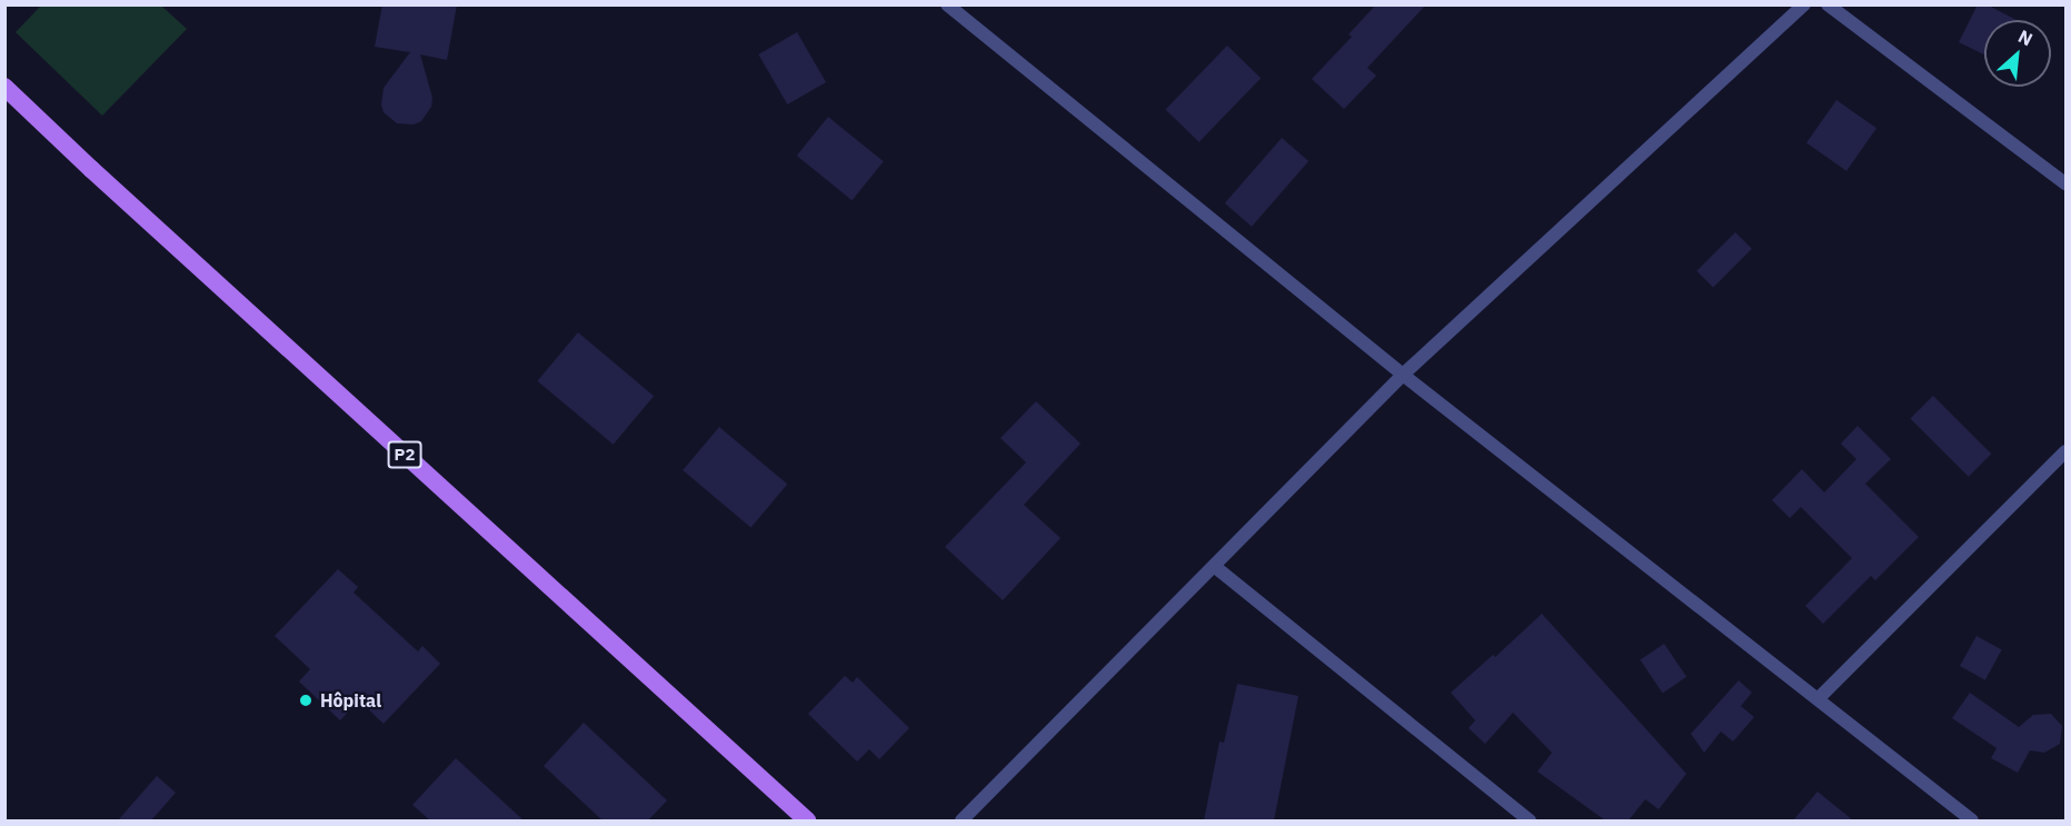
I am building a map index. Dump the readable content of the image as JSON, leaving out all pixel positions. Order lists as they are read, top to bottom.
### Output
{
  "streets": {
    "main road": ["P2"]
  },
  "places": ["Hôpital"],
  "north": "top right"
}
